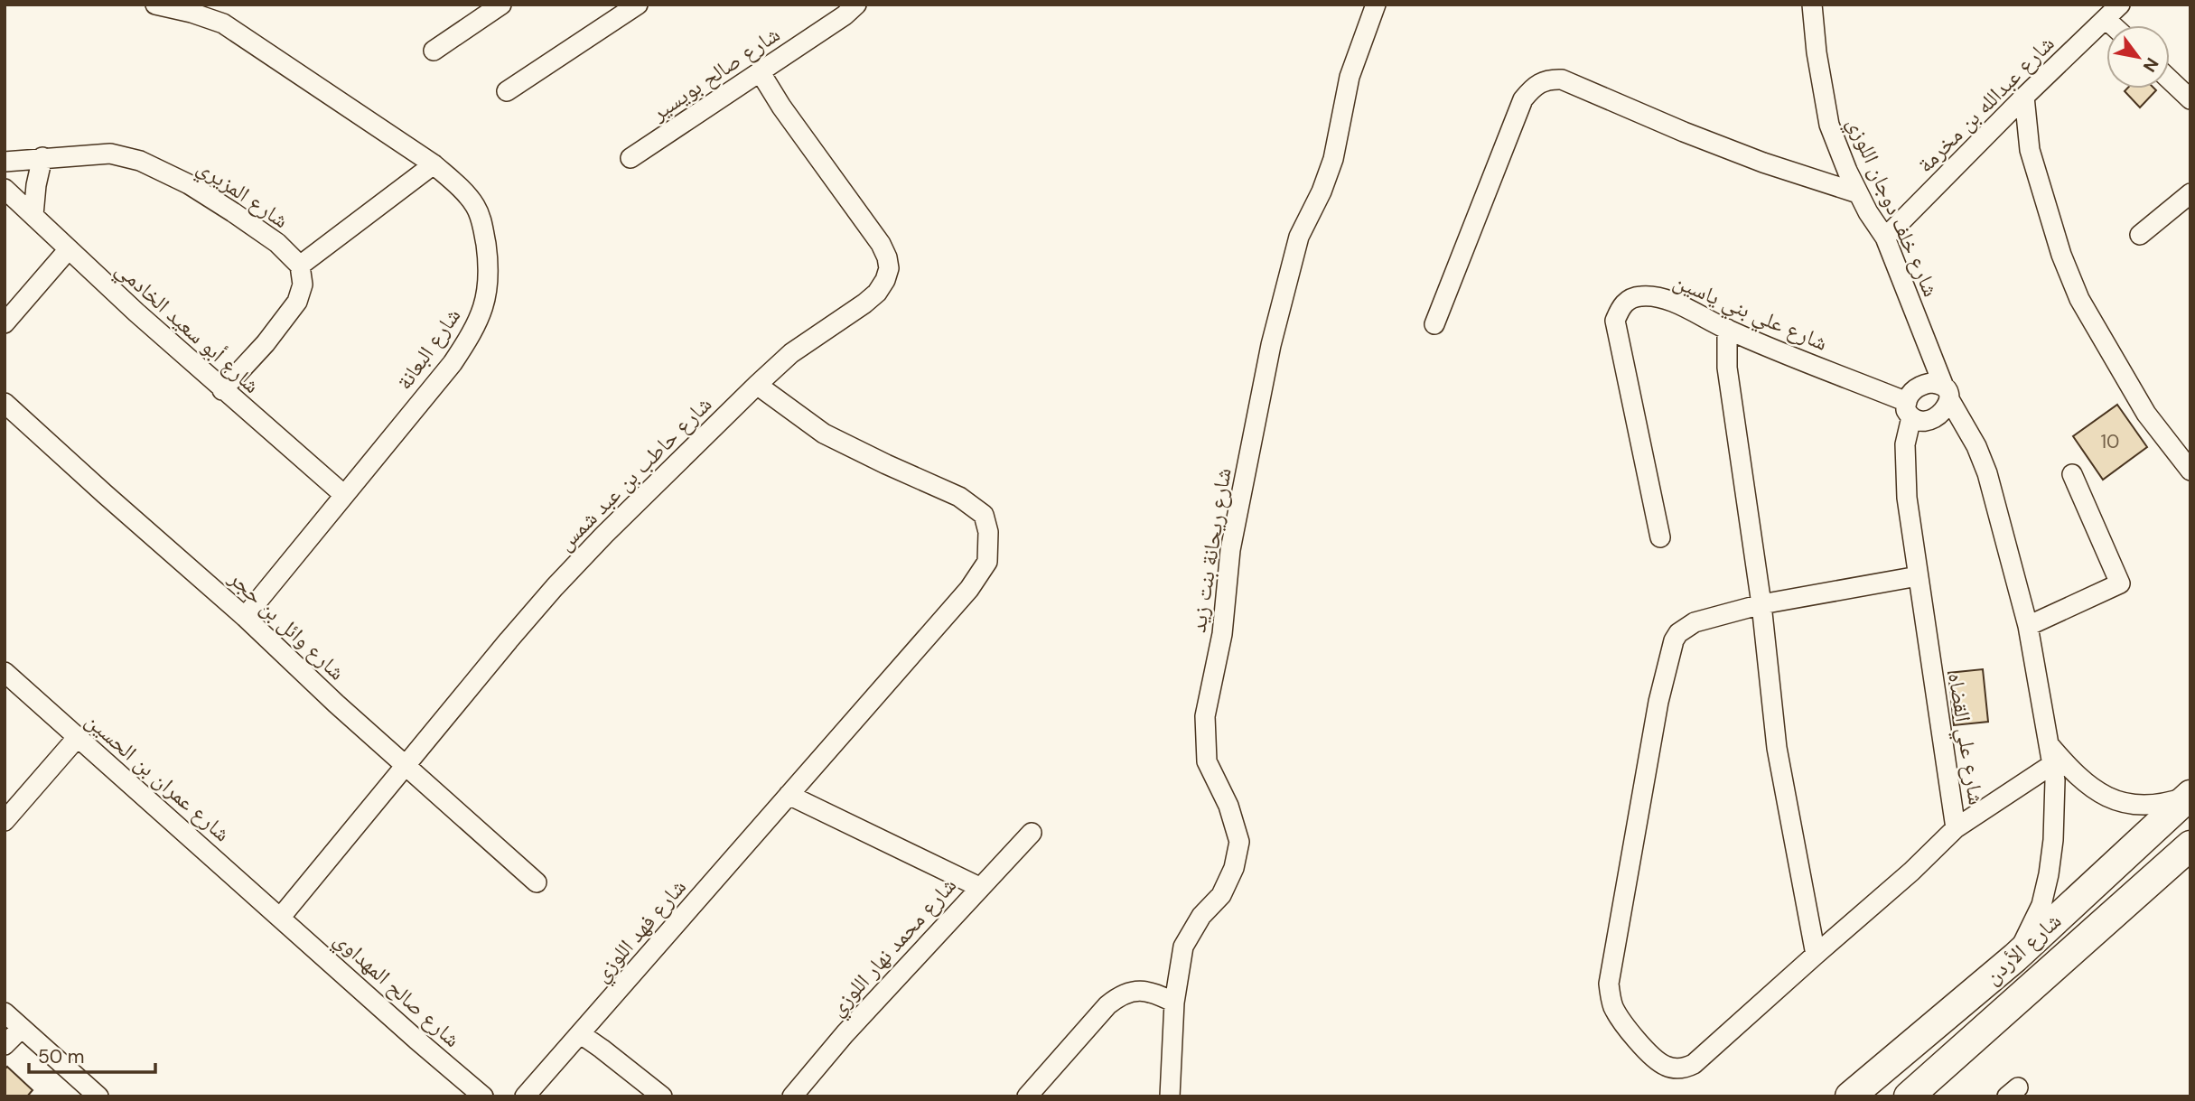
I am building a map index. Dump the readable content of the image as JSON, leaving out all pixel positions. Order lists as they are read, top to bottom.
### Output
{
  "streets": {
    "highway": ["شارع الأردن"],
    "street": [
      "شارع صالح بويسير",
      "شارع عبدالله بن مخرمة",
      "شارع المزيري",
      "شارع خلف دوجان اللوزي",
      "شارع علي بني ياسين",
      "شارع أبو سعيد الخادمي",
      "شارع البعانة",
      "شارع حاطب بن عبد شمس",
      "شارع ريحانة بنت زيد",
      "شارع وائل بن حجر",
      "شارع علي القضاه",
      "شارع عمران بن الحسين",
      "شارع فهد اللوزي",
      "شارع محمد نهار اللوزي",
      "شارع صالح المهداوي"
    ]
  },
  "crossings": [
    ["شارع صالح بويسير", "شارع حاطب بن عبد شمس"],
    ["شارع عبدالله بن مخرمة", "شارع خلف دوجان اللوزي"],
    ["شارع خلف دوجان اللوزي", "شارع علي بني ياسين"],
    ["شارع خلف دوجان اللوزي", "شارع علي القضاه"],
    ["شارع خلف دوجان اللوزي", "شارع الأردن"],
    ["شارع علي بني ياسين", "شارع علي القضاه"],
    ["شارع أبو سعيد الخادمي", "شارع البعانة"],
    ["شارع البعانة", "شارع وائل بن حجر"],
    ["شارع حاطب بن عبد شمس", "شارع وائل بن حجر"],
    ["شارع حاطب بن عبد شمس", "شارع عمران بن الحسين"],
    ["شارع حاطب بن عبد شمس", "شارع فهد اللوزي"],
    ["شارع حاطب بن عبد شمس", "شارع صالح المهداوي"],
    ["شارع عمران بن الحسين", "شارع صالح المهداوي"]
  ],
  "house_numbers": ["10"],
  "scale_bar": "50 m",
  "north": "bottom right"
}
